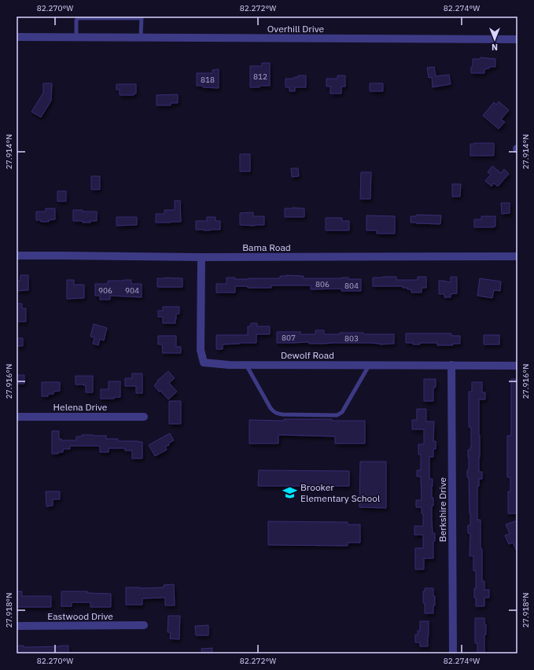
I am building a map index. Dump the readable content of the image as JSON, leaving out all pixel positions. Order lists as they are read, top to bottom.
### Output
{
  "streets": {
    "street": [
      "Overhill Drive",
      "Bama Road",
      "Dewolf Road",
      "Helena Drive",
      "Berkshire Drive",
      "Eastwood Drive"
    ]
  },
  "crossings": [
    ["Bama Road", "Dewolf Road"],
    ["Dewolf Road", "Berkshire Drive"]
  ],
  "places": {
    "school or university": ["Brooker Elementary School"]
  },
  "house_numbers": [
    "812",
    "818",
    "806",
    "804",
    "906",
    "904",
    "807",
    "803"
  ],
  "north": "bottom",
  "coordinates": [
    "82.270°W",
    "82.272°W",
    "82.274°W",
    "27.914°N",
    "27.916°N",
    "27.918°N"
  ]
}
